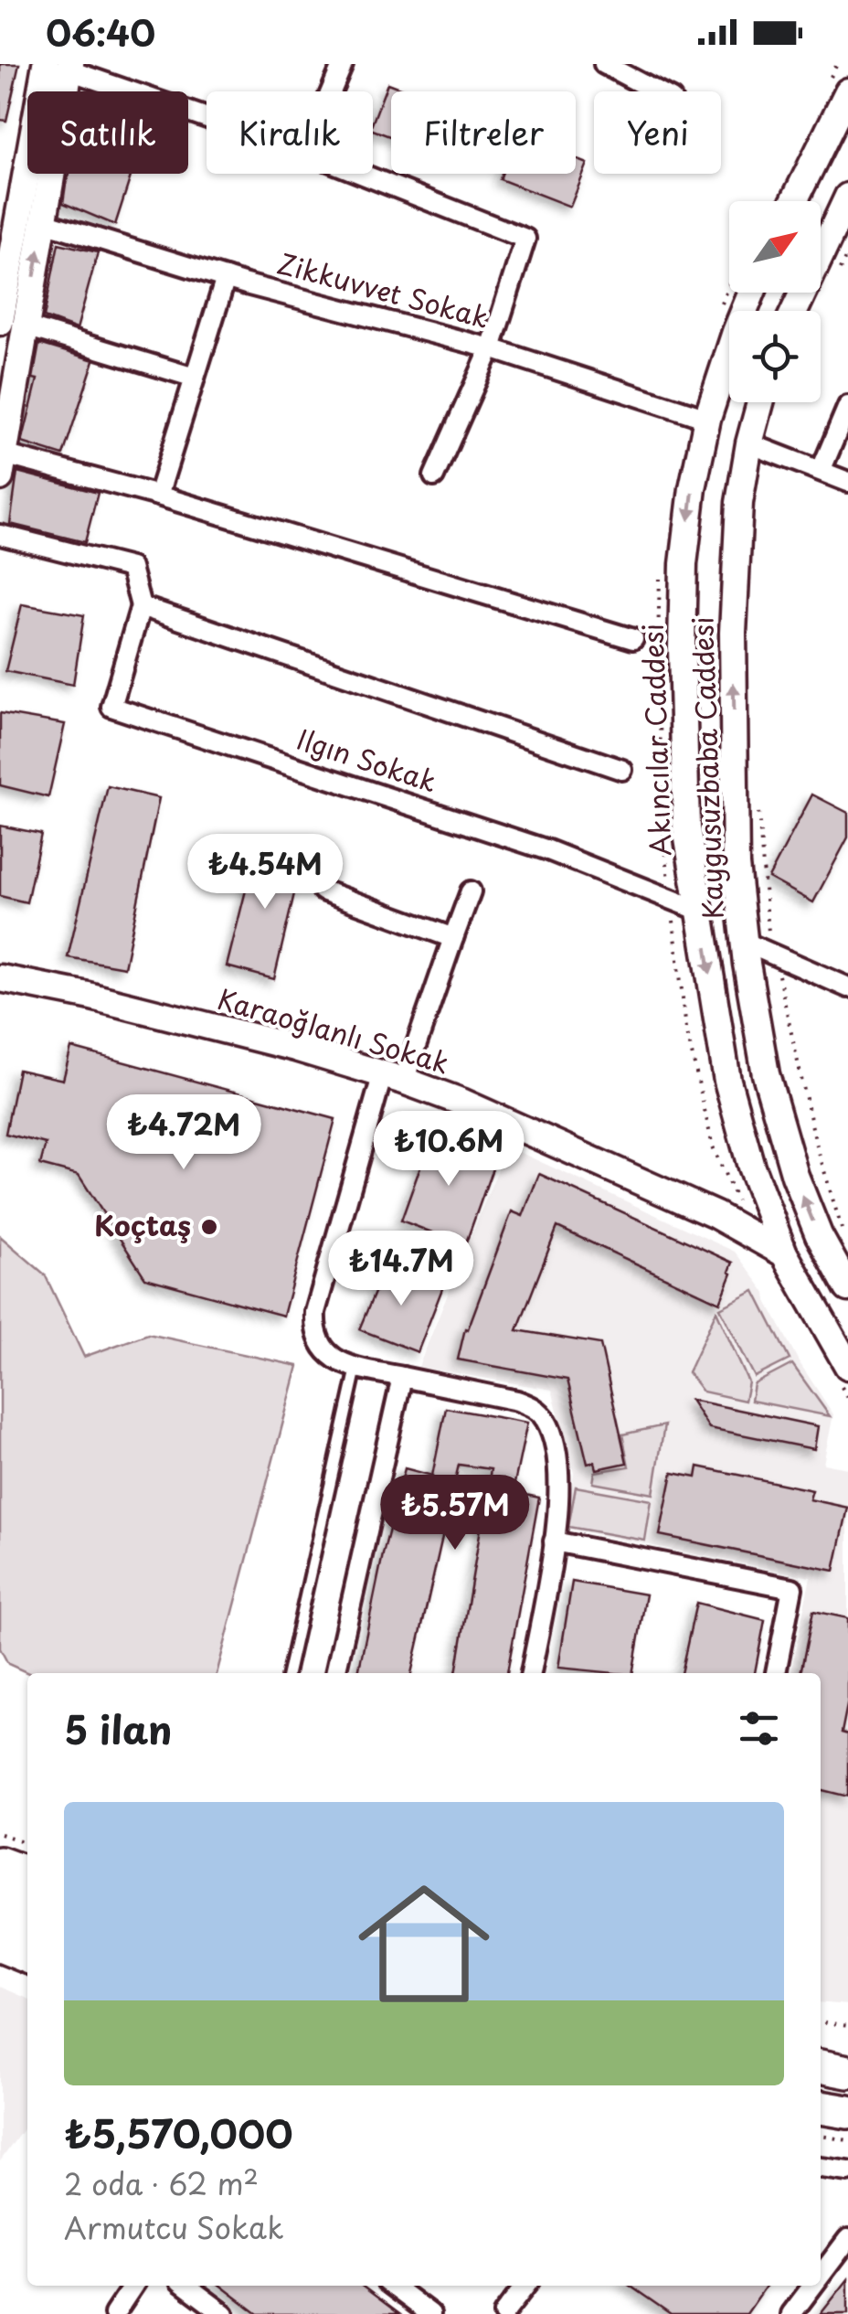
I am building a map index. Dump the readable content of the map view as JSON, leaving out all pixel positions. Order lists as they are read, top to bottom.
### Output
{
  "streets": {
    "main road": ["Akıncılar Caddesi", "Kaygusuzbaba Caddesi", "Karaoğlanlı Sokak"],
    "street": ["Zikkuvvet Sokak", "Ilgın Sokak"]
  },
  "crossings": [
    ["Zikkuvvet Sokak", "Akıncılar Caddesi"],
    ["Akıncılar Caddesi", "Ilgın Sokak"],
    ["Akıncılar Caddesi", "Karaoğlanlı Sokak"]
  ],
  "one_way": ["Akıncılar Caddesi", "Kaygusuzbaba Caddesi"],
  "places": ["Koçtaş"],
  "north": "top right",
  "page": {
    "status": "06:40",
    "chip": [
      "Satılık",
      "Kiralık",
      "Filtreler",
      "Yeni"
    ],
    "price": [
      "₺4.54M",
      "₺4.72M",
      "₺10.6M",
      "₺14.7M",
      "₺5.57M"
    ],
    "heading": "5 ilan",
    "list": [
      {
        "name": "₺5,570,000",
        "note": "2 oda · 62 m² · Armutcu Sokak"
      }
    ]
  }
}
